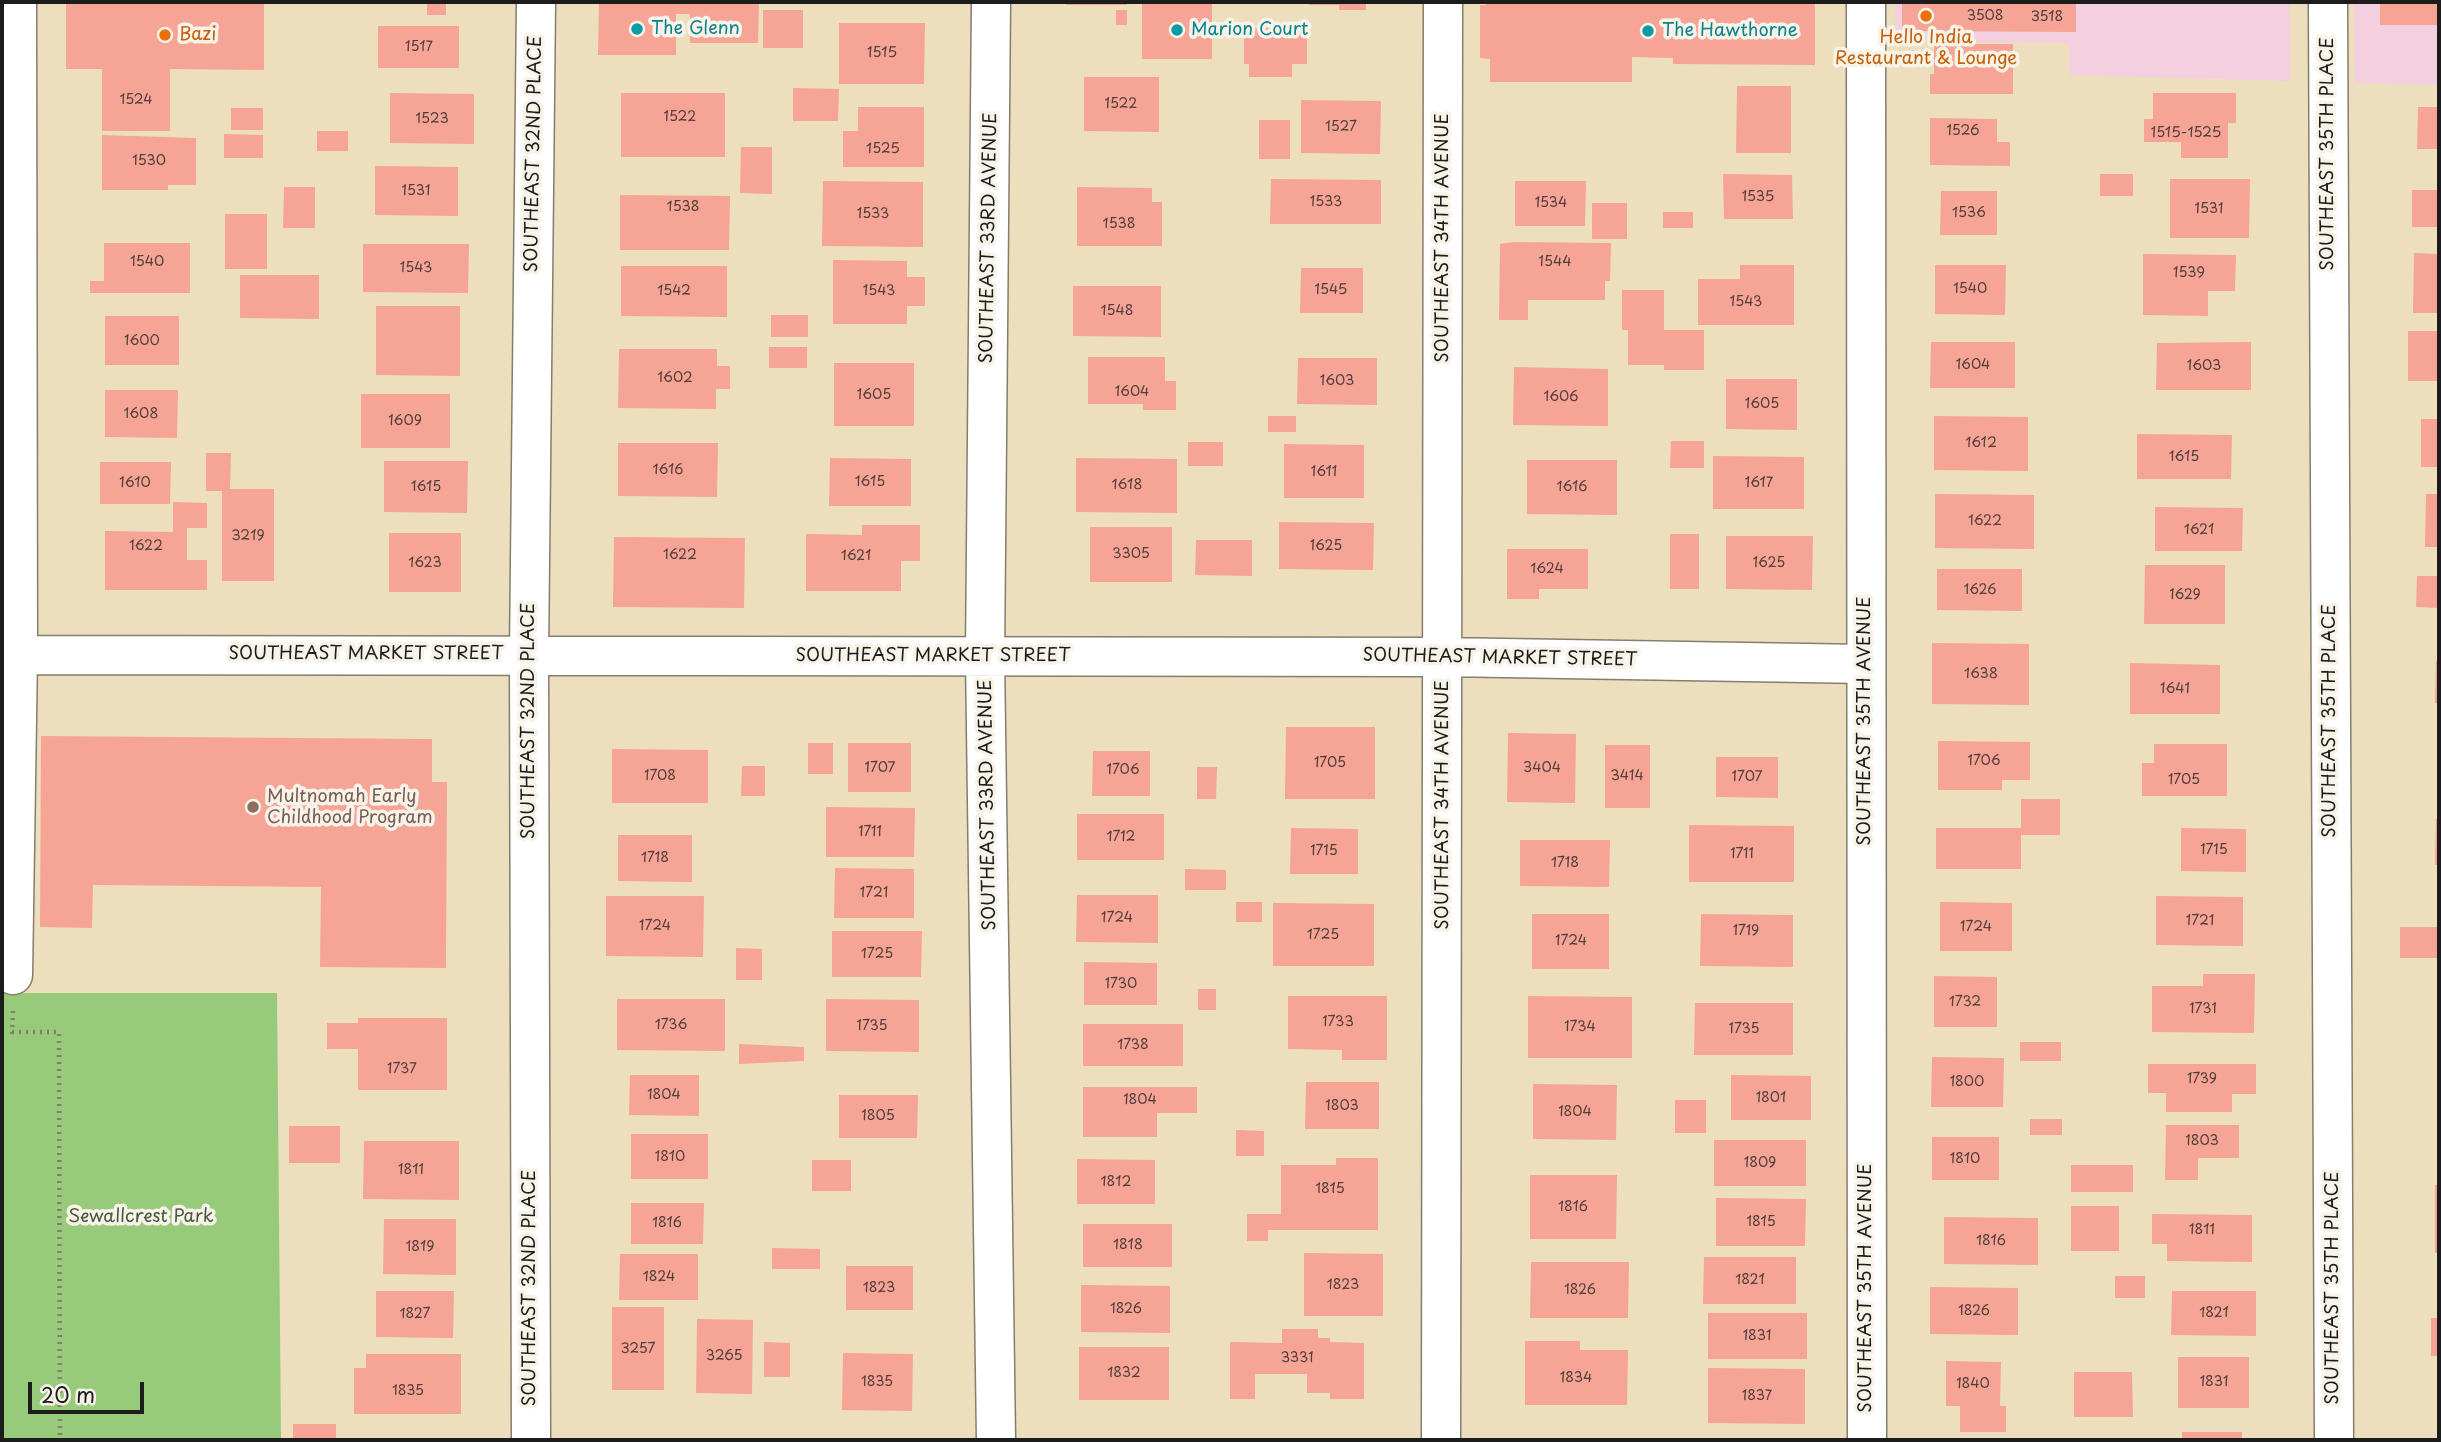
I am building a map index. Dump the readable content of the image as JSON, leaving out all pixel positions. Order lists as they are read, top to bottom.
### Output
{
  "streets": {
    "street": [
      "SOUTHEAST 32ND PLACE",
      "SOUTHEAST 35TH PLACE",
      "SOUTHEAST 33RD AVENUE",
      "SOUTHEAST 34TH AVENUE",
      "SOUTHEAST MARKET STREET",
      "SOUTHEAST 35TH AVENUE"
    ]
  },
  "crossings": [
    ["SOUTHEAST 32ND PLACE", "SOUTHEAST MARKET STREET"],
    ["SOUTHEAST 33RD AVENUE", "SOUTHEAST MARKET STREET"],
    ["SOUTHEAST 34TH AVENUE", "SOUTHEAST MARKET STREET"],
    ["SOUTHEAST MARKET STREET", "SOUTHEAST 35TH AVENUE"]
  ],
  "parks": ["Sewallcrest Park"],
  "places": [
    "Hello India Restaurant & Lounge",
    "The Glenn",
    "Marion Court",
    "The Hawthorne",
    "Bazi",
    "Multnomah Early Childhood Program"
  ],
  "house_numbers": [
    "3508",
    "3518",
    "1517",
    "1515",
    "1524",
    "1522",
    "1522",
    "1523",
    "1527",
    "1526",
    "1515-1525",
    "1525",
    "1530",
    "1531",
    "1535",
    "1533",
    "1534",
    "1538",
    "1531",
    "1536",
    "1533",
    "1538",
    "1540",
    "1544",
    "1543",
    "1539",
    "1540",
    "1545",
    "1542",
    "1543",
    "1543",
    "1548",
    "1600",
    "1604",
    "1603",
    "1602",
    "1603",
    "1604",
    "1605",
    "1606",
    "1605",
    "1608",
    "1609",
    "1612",
    "1615",
    "1616",
    "1611",
    "1615",
    "1610",
    "1617",
    "1618",
    "1615",
    "1616",
    "1622",
    "1621",
    "3219",
    "1622",
    "1625",
    "3305",
    "1622",
    "1621",
    "1623",
    "1625",
    "1624",
    "1626",
    "1629",
    "1638",
    "1641",
    "1706",
    "1705",
    "1707",
    "3404",
    "1706",
    "1708",
    "3414",
    "1707",
    "1705",
    "1711",
    "1712",
    "1715",
    "1715",
    "1711",
    "1718",
    "1718",
    "1721",
    "1724",
    "1721",
    "1724",
    "1724",
    "1719",
    "1725",
    "1724",
    "1725",
    "1730",
    "1732",
    "1731",
    "1733",
    "1736",
    "1735",
    "1734",
    "1735",
    "1738",
    "1737",
    "1739",
    "1800",
    "1804",
    "1801",
    "1804",
    "1803",
    "1804",
    "1805",
    "1803",
    "1810",
    "1810",
    "1809",
    "1811",
    "1812",
    "1815",
    "1816",
    "1815",
    "1816",
    "1811",
    "1816",
    "1818",
    "1819",
    "1824",
    "1821",
    "1823",
    "1823",
    "1826",
    "1826",
    "1826",
    "1821",
    "1827",
    "1831",
    "3257",
    "3265",
    "3331",
    "1832",
    "1834",
    "1835",
    "1831",
    "1840",
    "1835",
    "1837"
  ],
  "scale_bar": "20 m"
}
